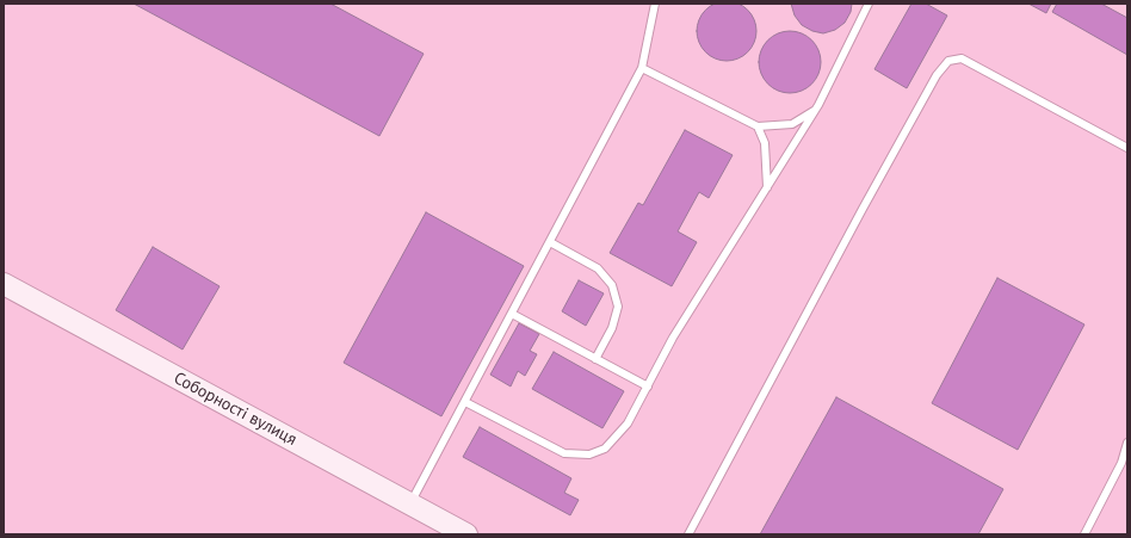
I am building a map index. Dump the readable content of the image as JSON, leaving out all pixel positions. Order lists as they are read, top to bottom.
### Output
{
  "streets": {
    "street": ["Соборності вулиця"]
  }
}
